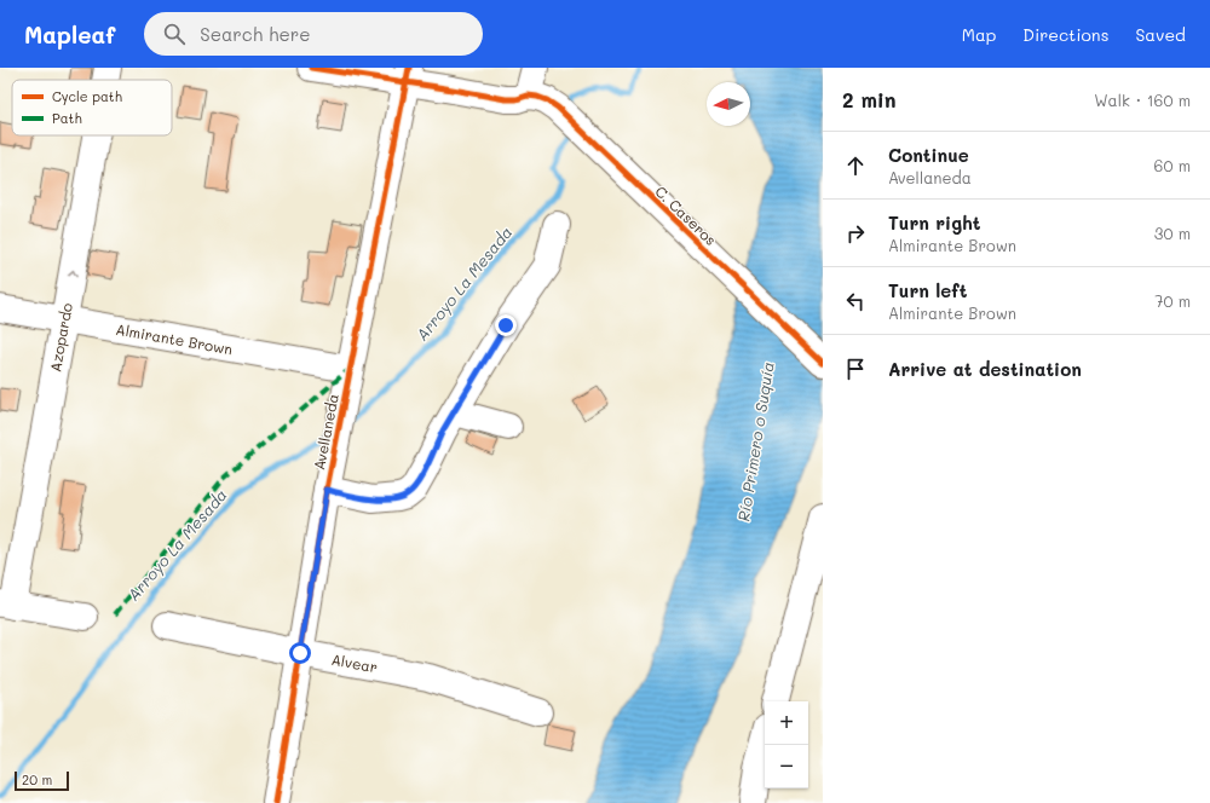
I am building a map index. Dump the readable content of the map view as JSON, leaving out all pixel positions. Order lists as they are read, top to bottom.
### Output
{
  "streets": {
    "street": [
      "C. Caseros",
      "Azopardo",
      "Almirante Brown",
      "Avellaneda",
      "Alvear"
    ]
  },
  "crossings": [
    ["C. Caseros", "Avellaneda"],
    ["Azopardo", "Almirante Brown"],
    ["Almirante Brown", "Avellaneda"],
    ["Avellaneda", "Alvear"]
  ],
  "one_way": ["Azopardo"],
  "water": ["Arroyo La Mesada", "Río Primero o Suquía"],
  "legend": ["Cycle path", "Path"],
  "scale_bar": "20 m",
  "north": "left",
  "page": {
    "header": "Mapleaf",
    "search": "Search here",
    "nav": ["Map", "Directions", "Saved"],
    "heading": ["2 min", "Walk · 160 m"],
    "list": [
      ["Continue", "Avellaneda", "60 m"],
      ["Turn right", "Almirante Brown", "30 m"],
      ["Turn left", "Almirante Brown", "70 m"],
      "Arrive at destination"
    ],
    "map_buttons": ["+", "−"],
    "scale": "20 m"
  }
}
